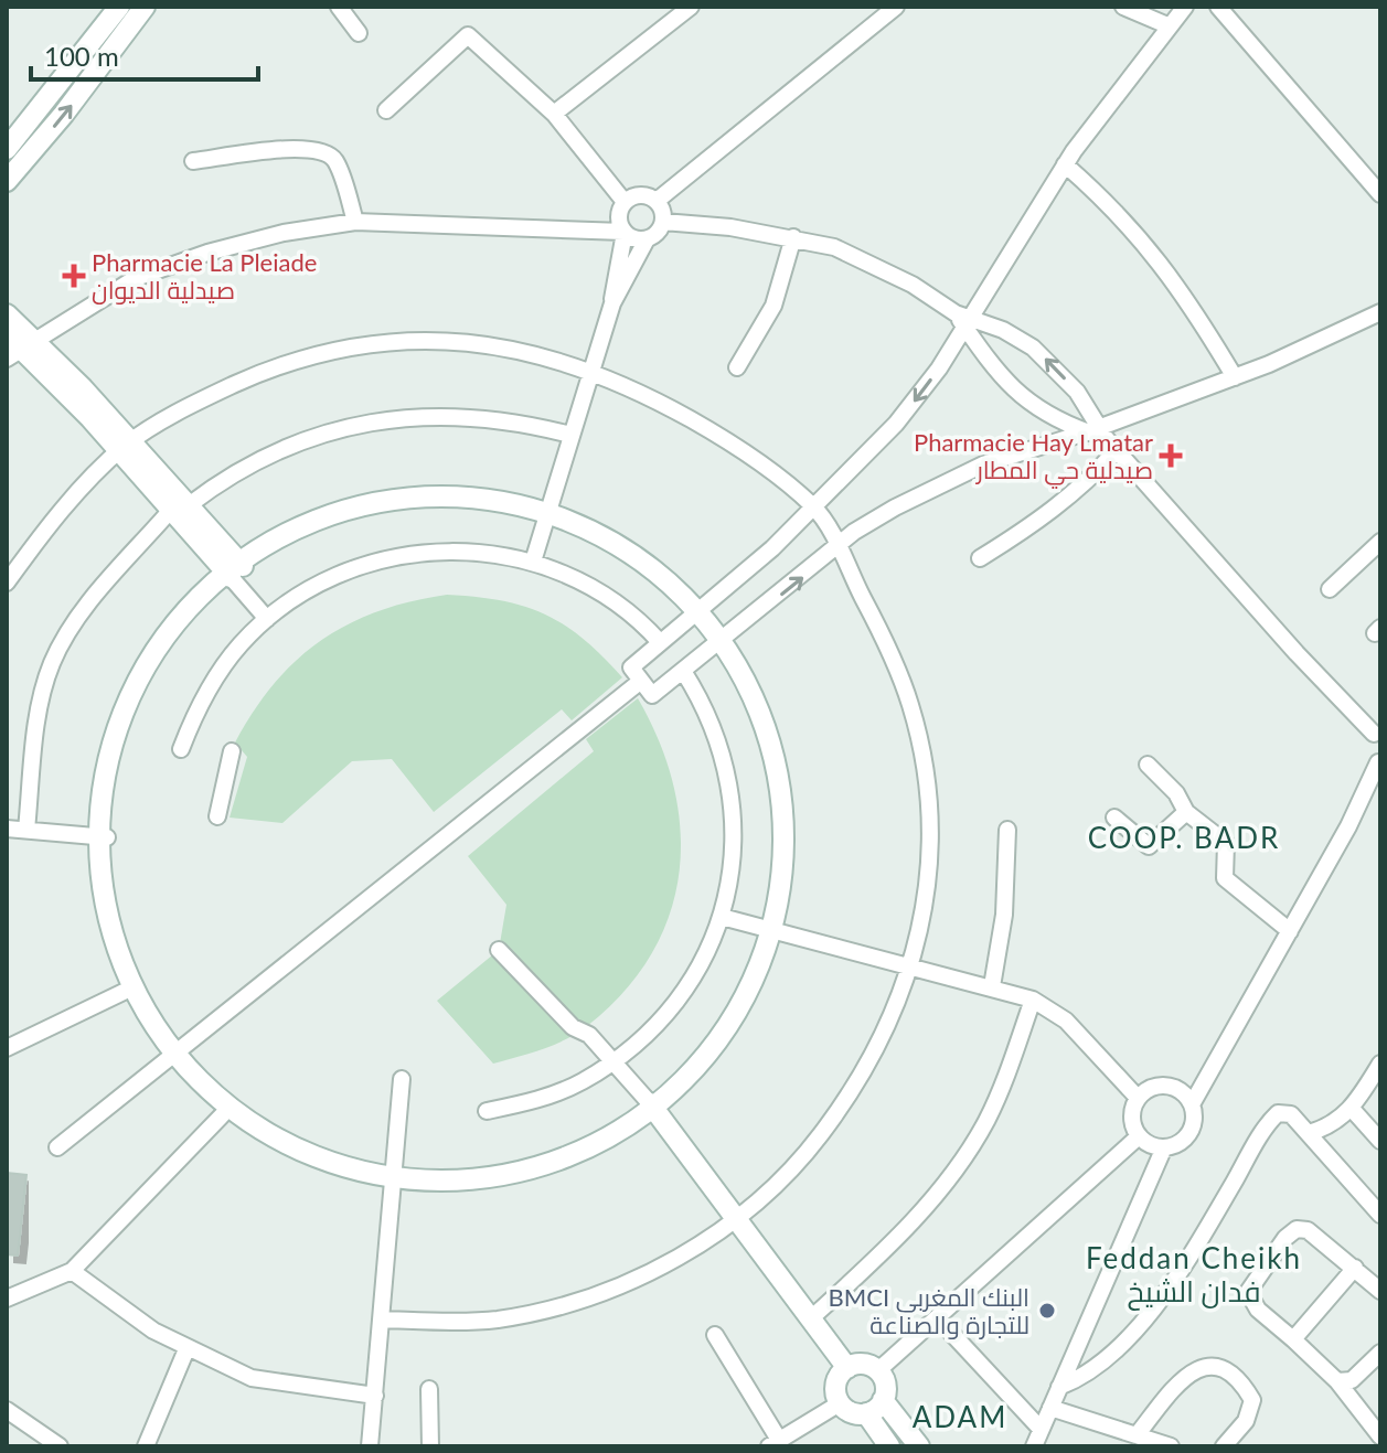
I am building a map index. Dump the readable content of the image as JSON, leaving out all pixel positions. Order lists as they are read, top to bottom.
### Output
{
  "districts": ["COOP. BADR", "Feddan Cheikh فدان الشيخ", "ADAM"],
  "places": {
    "health": ["Pharmacie La Pleiade صيدلية الديوان", "Pharmacie Hay Lmatar صيدلية حي المطار"],
    "other": ["BMCI البنك المغربي للتجارة والصناعة"]
  },
  "scale_bar": "100 m"
}
